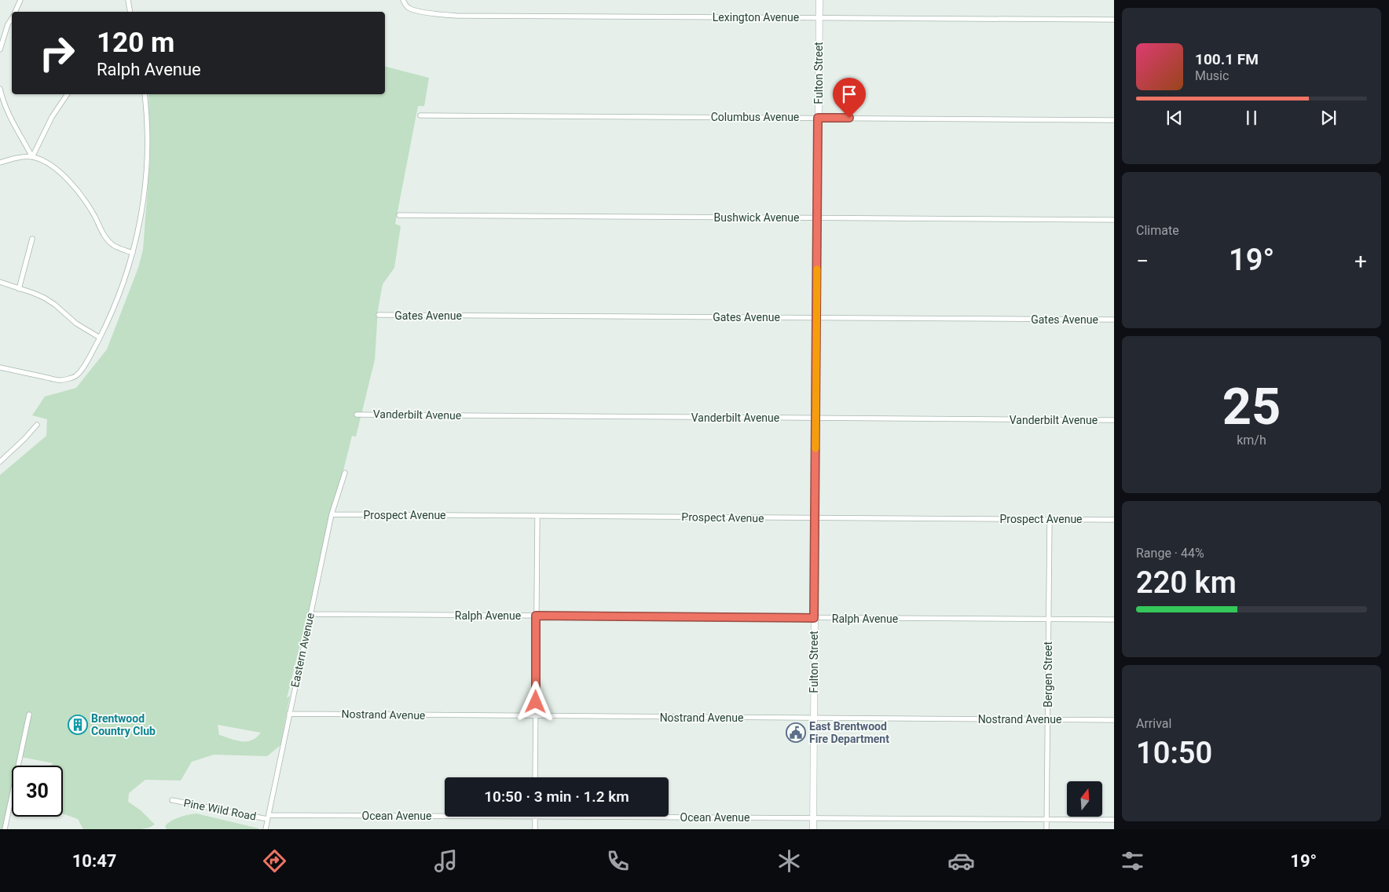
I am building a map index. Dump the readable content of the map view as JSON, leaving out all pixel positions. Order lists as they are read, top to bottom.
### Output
{
  "streets": {
    "street": [
      "Lexington Avenue",
      "Fulton Street",
      "Columbus Avenue",
      "Bushwick Avenue",
      "Gates Avenue",
      "Vanderbilt Avenue",
      "Prospect Avenue",
      "Ralph Avenue",
      "Eastern Avenue",
      "Bergen Street",
      "Nostrand Avenue",
      "Pine Wild Road",
      "Ocean Avenue"
    ]
  },
  "crossings": [
    ["Lexington Avenue", "Fulton Street"],
    ["Fulton Street", "Columbus Avenue"],
    ["Fulton Street", "Bushwick Avenue"],
    ["Fulton Street", "Gates Avenue"],
    ["Fulton Street", "Vanderbilt Avenue"],
    ["Fulton Street", "Prospect Avenue"],
    ["Fulton Street", "Ralph Avenue"],
    ["Fulton Street", "Nostrand Avenue"],
    ["Fulton Street", "Ocean Avenue"],
    ["Prospect Avenue", "Eastern Avenue"],
    ["Prospect Avenue", "Bergen Street"],
    ["Ralph Avenue", "Eastern Avenue"],
    ["Ralph Avenue", "Bergen Street"],
    ["Eastern Avenue", "Nostrand Avenue"],
    ["Eastern Avenue", "Pine Wild Road"],
    ["Eastern Avenue", "Ocean Avenue"],
    ["Bergen Street", "Nostrand Avenue"],
    ["Bergen Street", "Ocean Avenue"],
    ["Pine Wild Road", "Ocean Avenue"]
  ],
  "places": {
    "building": ["Brentwood Country Club"],
    "public building": ["East Brentwood Fire Department"]
  },
  "north": "top",
  "page": {
    "turn": ["120 m", "Ralph Avenue"],
    "song": ["100.1 FM", "Music"],
    "tile": [
      "Climate",
      ["25", "km/h"],
      ["Range · 44%", "220 km"],
      ["Arrival", "10:50"]
    ],
    "heat": ["−", "19°", "+"],
    "limit": "30",
    "trip": "10:50 · 3 min · 1.2 km",
    "tabs": ["10:47", "19°"]
  }
}
